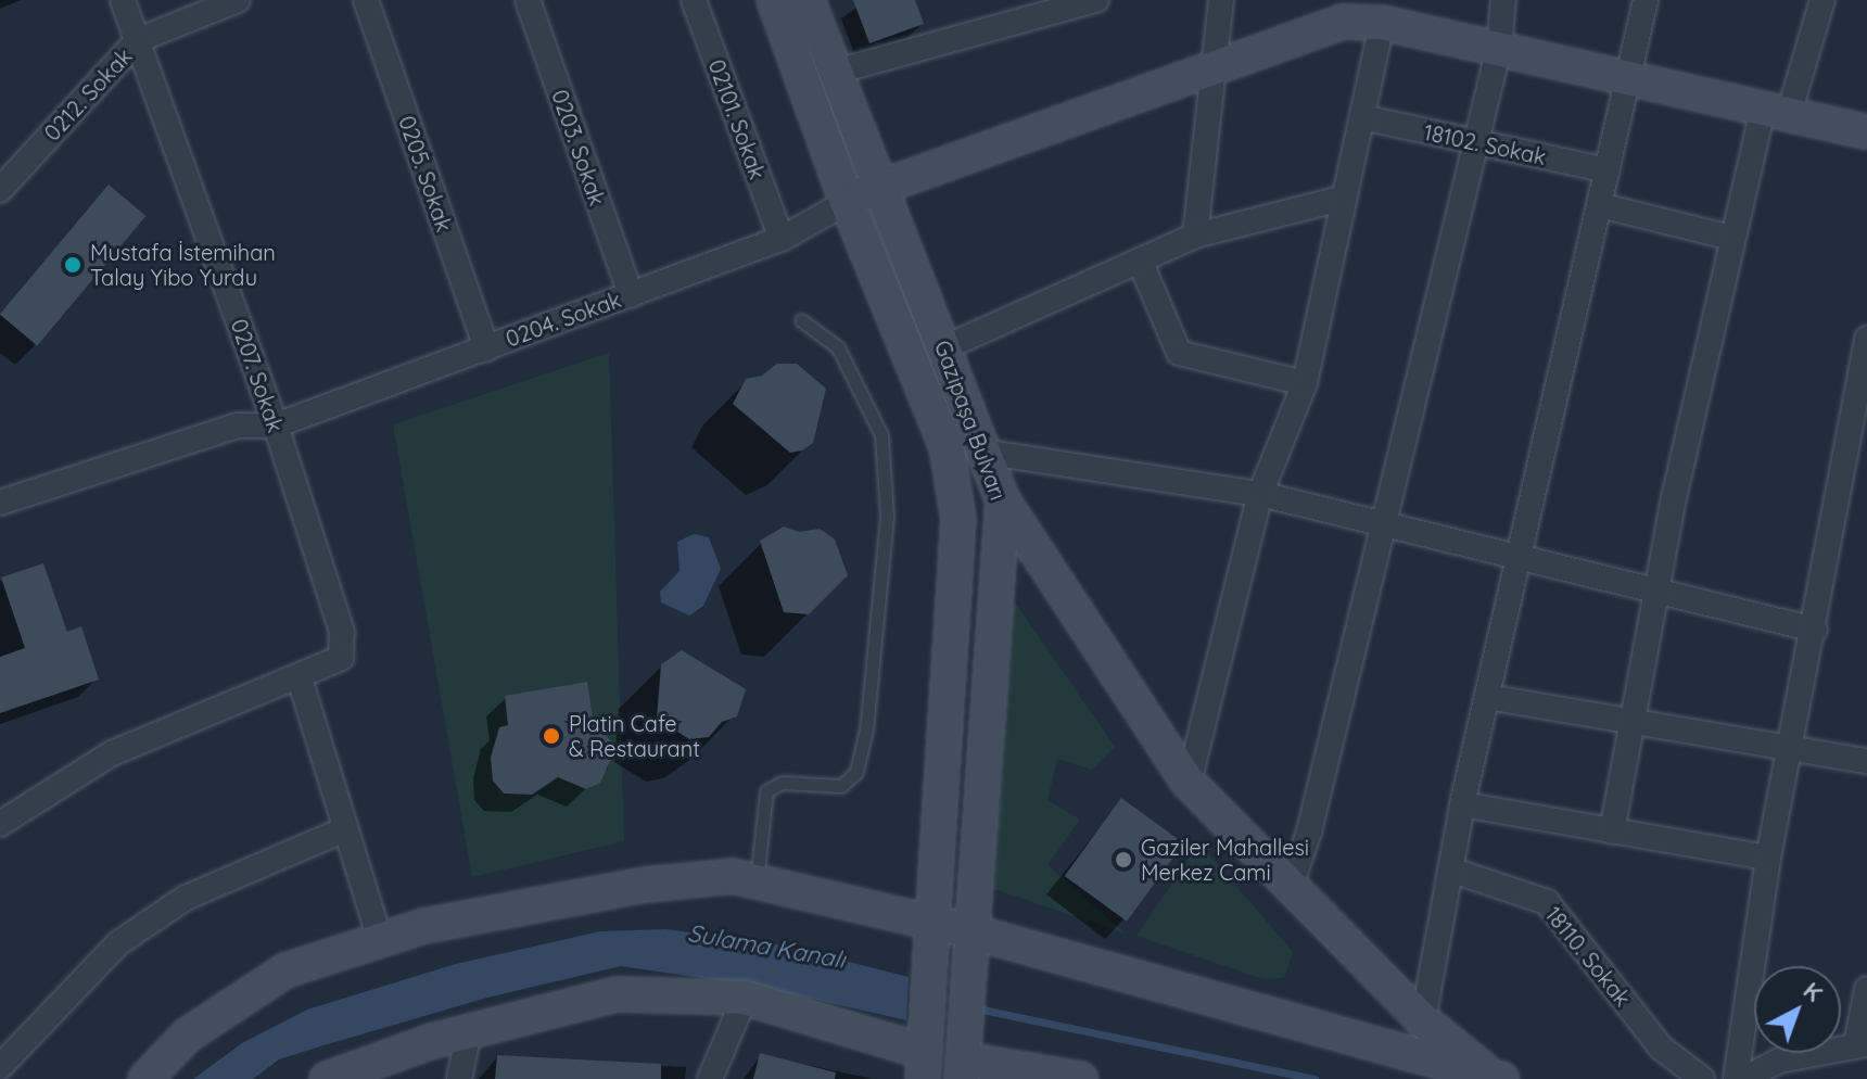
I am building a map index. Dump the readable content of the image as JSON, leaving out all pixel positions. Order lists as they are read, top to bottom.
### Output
{
  "streets": {
    "street": [
      "0212. Sokak",
      "02101. Sokak",
      "18102. Sokak",
      "0203. Sokak",
      "0205. Sokak",
      "0204. Sokak",
      "0207. Sokak",
      "Gazipaşa Bulvarı",
      "18110. Sokak"
    ]
  },
  "crossings": [
    ["0212. Sokak", "0207. Sokak"],
    ["02101. Sokak", "0204. Sokak"],
    ["0203. Sokak", "0204. Sokak"],
    ["0205. Sokak", "0204. Sokak"],
    ["0204. Sokak", "0207. Sokak"],
    ["0204. Sokak", "Gazipaşa Bulvarı"]
  ],
  "water": ["Sulama Kanalı"],
  "places": ["Mustafa İstemihan Talay Yibo Yurdu", "Platin Cafe & Restaurant", "Gaziler Mahallesi Merkez Cami"],
  "north": "top right"
}
